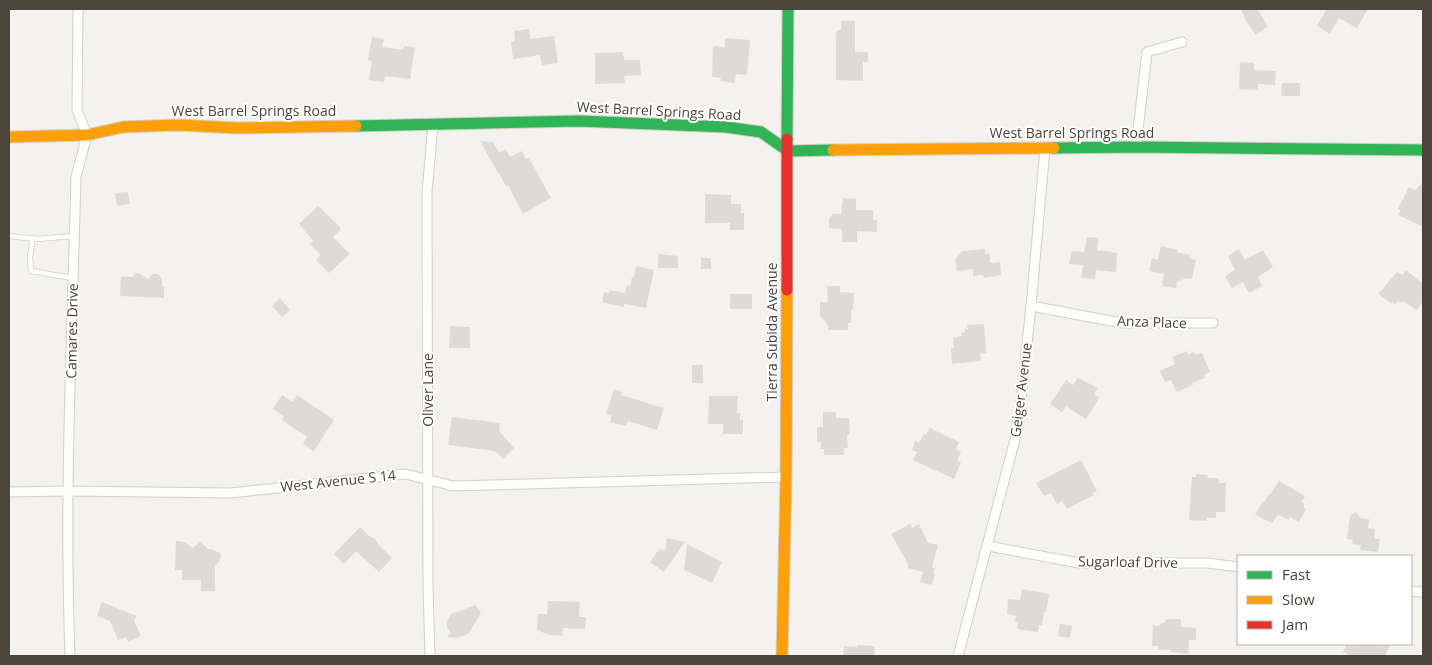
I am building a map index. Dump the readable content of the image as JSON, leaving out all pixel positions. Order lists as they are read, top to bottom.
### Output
{
  "streets": {
    "street": [
      "West Barrel Springs Road",
      "Anza Place",
      "Camares Drive",
      "Tierra Subida Avenue",
      "Oliver Lane",
      "Geiger Avenue",
      "West Avenue S 14",
      "Sugarloaf Drive"
    ]
  },
  "crossings": [
    ["West Barrel Springs Road", "Camares Drive"],
    ["West Barrel Springs Road", "Tierra Subida Avenue"],
    ["West Barrel Springs Road", "Oliver Lane"],
    ["West Barrel Springs Road", "Geiger Avenue"],
    ["Anza Place", "Geiger Avenue"],
    ["Camares Drive", "West Avenue S 14"],
    ["Tierra Subida Avenue", "West Avenue S 14"],
    ["Oliver Lane", "West Avenue S 14"],
    ["Geiger Avenue", "Sugarloaf Drive"]
  ],
  "legend": ["Fast", "Slow", "Jam"]
}
